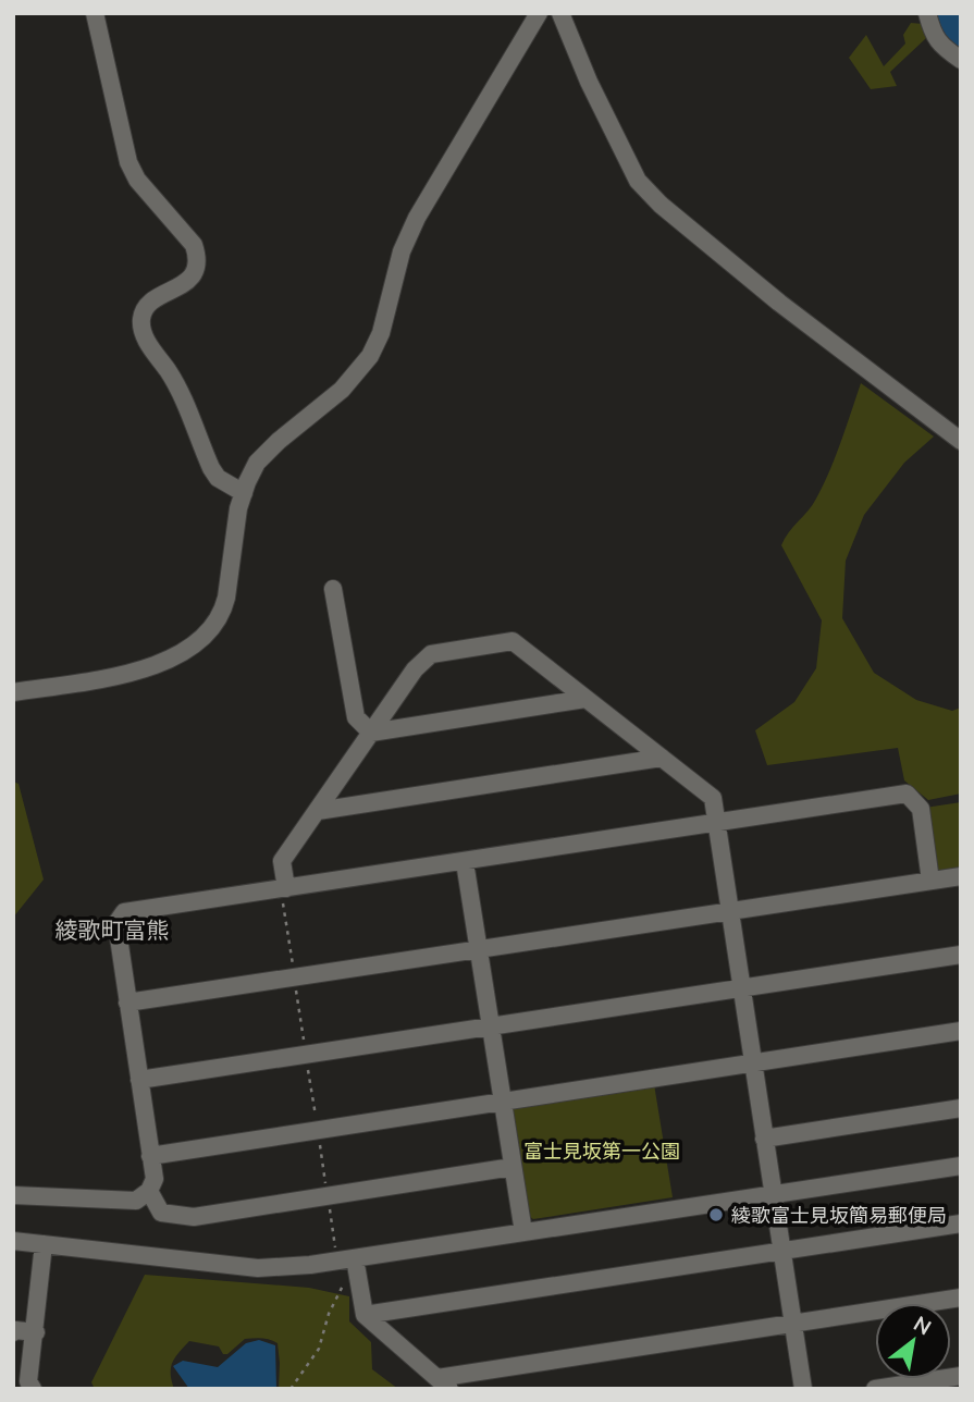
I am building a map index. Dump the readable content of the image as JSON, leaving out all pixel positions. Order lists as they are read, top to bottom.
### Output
{
  "districts": ["綾歌町富熊"],
  "parks": ["富士見坂第一公園"],
  "places": ["綾歌富士見坂簡易郵便局"],
  "north": "top right"
}
